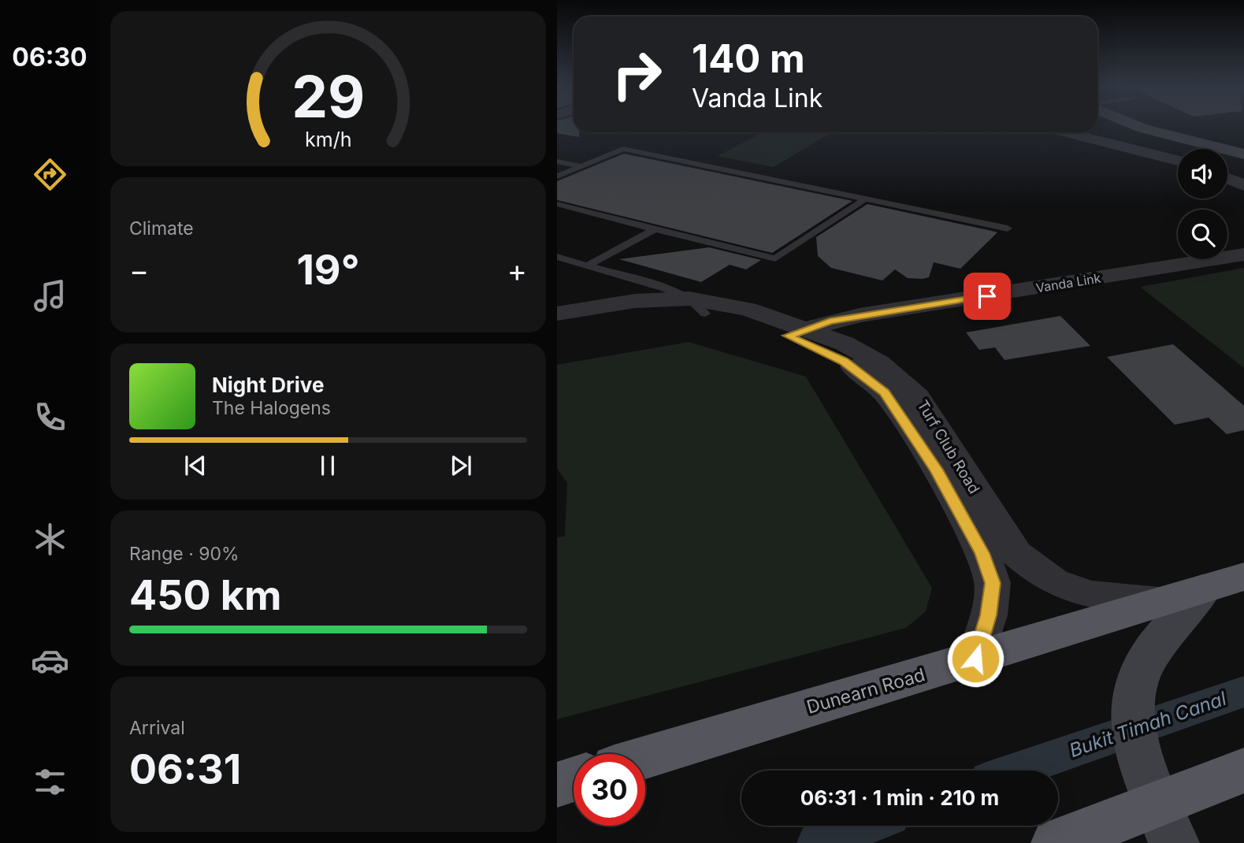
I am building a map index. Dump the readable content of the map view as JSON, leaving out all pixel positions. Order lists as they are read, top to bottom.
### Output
{
  "streets": {
    "highway": ["Dunearn Road"],
    "street": ["Vanda Link", "Turf Club Road"]
  },
  "crossings": [
    ["Vanda Link", "Turf Club Road"],
    ["Turf Club Road", "Dunearn Road"]
  ],
  "water": ["Bukit Timah Canal"],
  "page": {
    "tabs": "06:30",
    "turn": ["140 m", "Vanda Link"],
    "tile": [
      "Climate",
      ["Range · 90%", "450 km"],
      ["Arrival", "06:31"]
    ],
    "heat": ["−", "19°", "+"],
    "song": ["Night Drive", "The Halogens"],
    "limit": "30",
    "trip": "06:31 · 1 min · 210 m",
    "gauge": ["29", "km/h"]
  }
}
